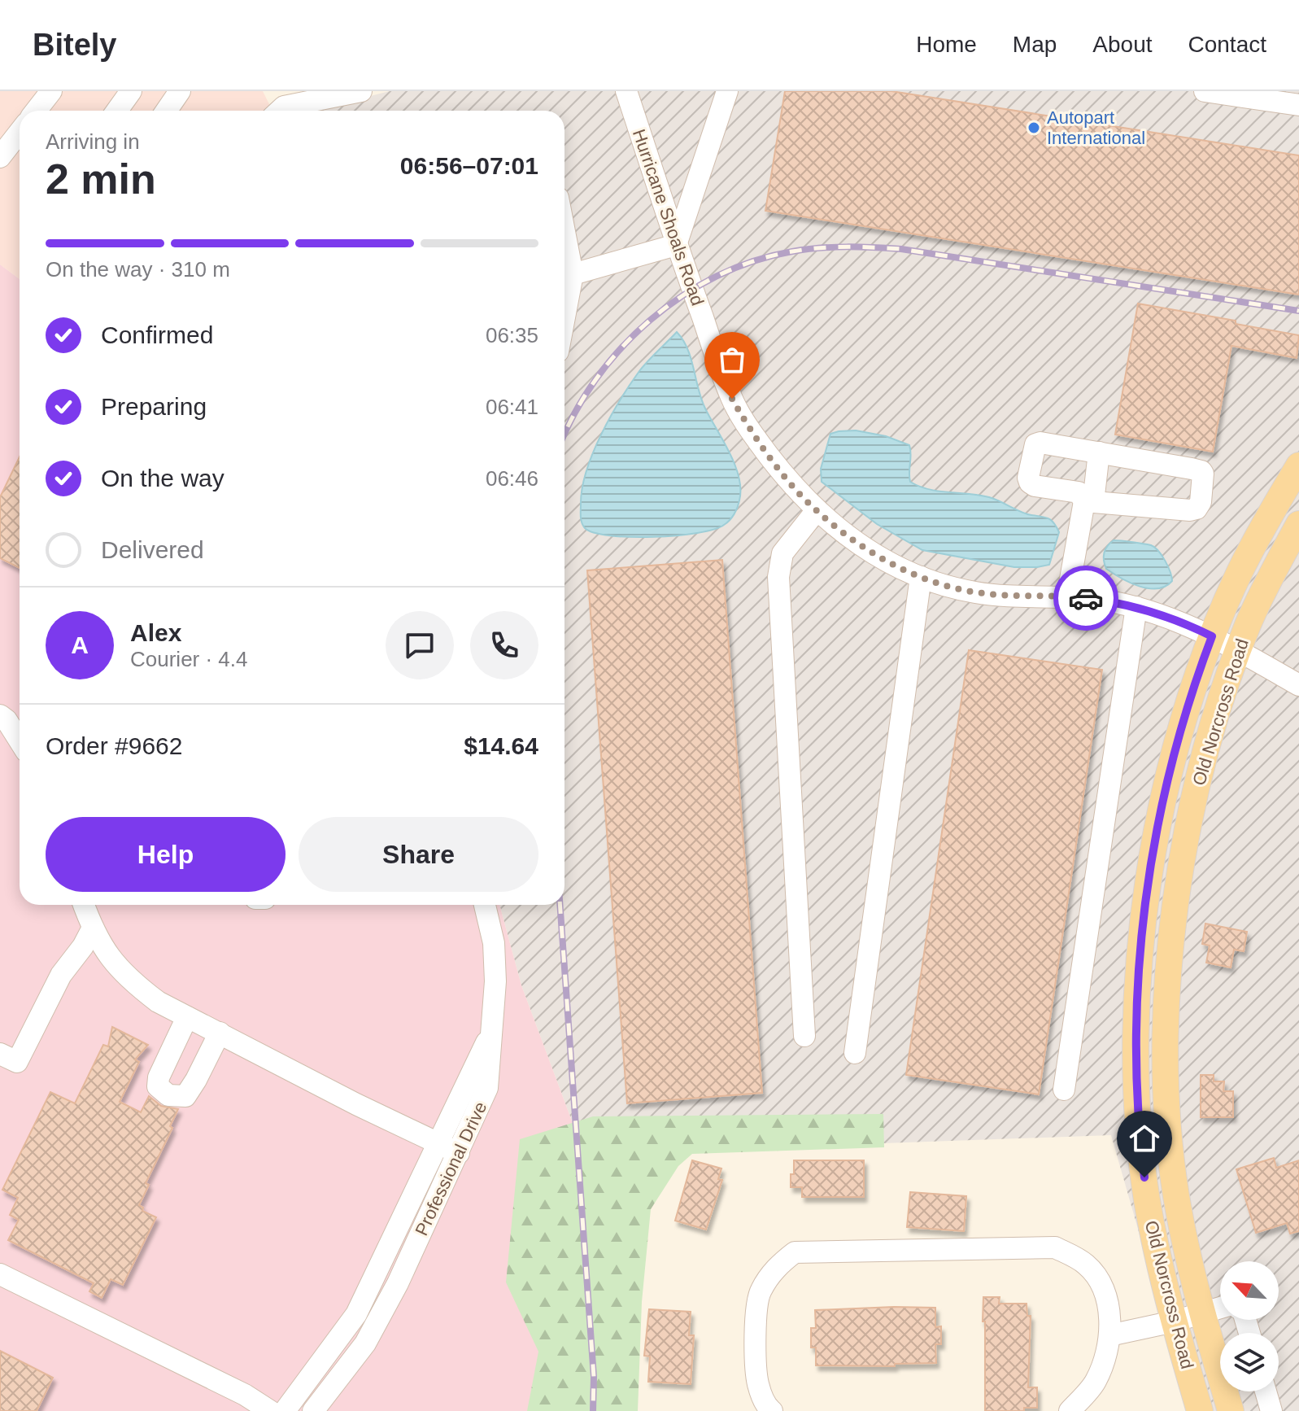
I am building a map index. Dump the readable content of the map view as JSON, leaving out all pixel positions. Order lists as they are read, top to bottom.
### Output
{
  "streets": {
    "main road": ["Old Norcross Road"],
    "street": ["Hurricane Shoals Road", "Professional Drive"]
  },
  "crossings": [
    ["Hurricane Shoals Road", "Old Norcross Road"]
  ],
  "places": ["Autopart International"],
  "north": "top left",
  "page": {
    "header": "Bitely",
    "nav": [
      "Home",
      "Map",
      "About",
      "Contact"
    ],
    "heading": ["2 min", "Arriving in", "06:56–07:01"],
    "panel": [
      "Alex",
      "Courier · 4.4",
      "Order #9662",
      "$14.64"
    ],
    "bar": "On the way · 310 m",
    "list": [
      ["Confirmed", "06:35"],
      ["Preparing", "06:41"],
      ["On the way", "06:46"],
      "Delivered"
    ],
    "round": "A",
    "buttons": ["Help", "Share"]
  }
}
